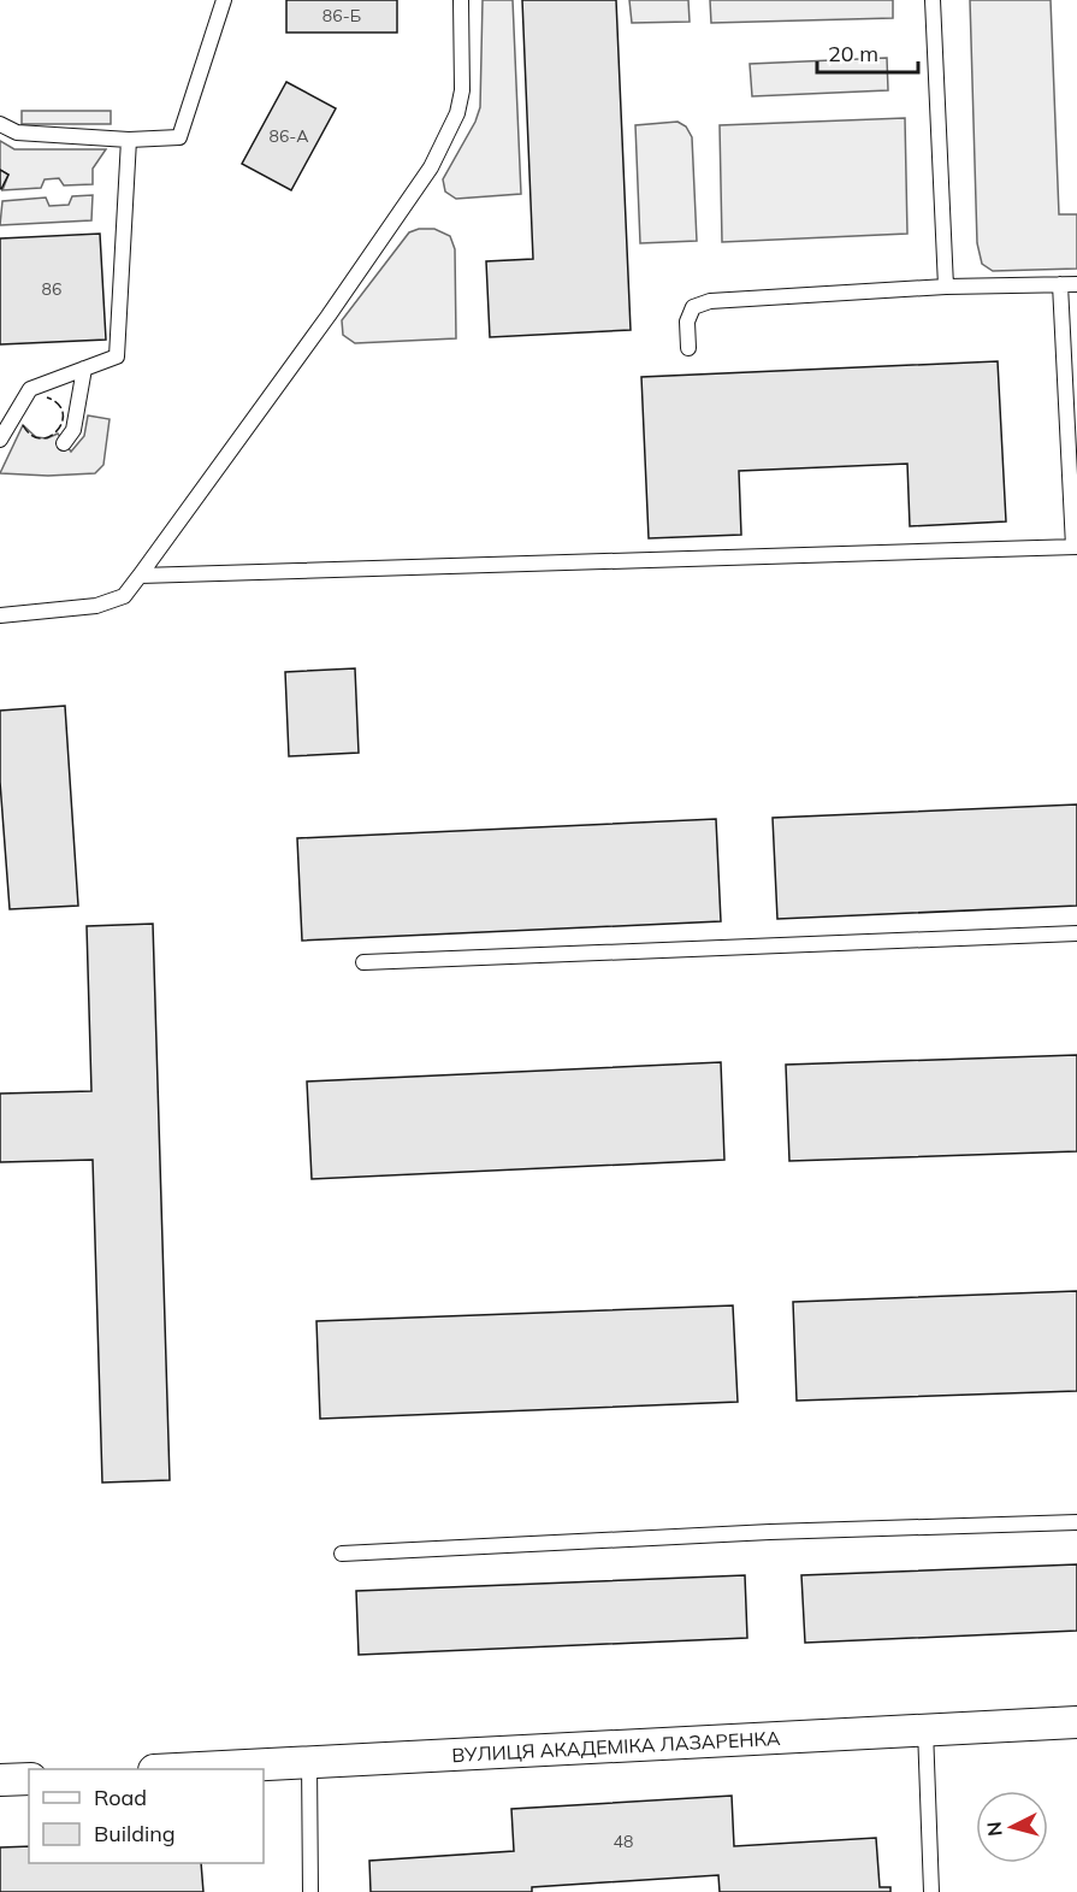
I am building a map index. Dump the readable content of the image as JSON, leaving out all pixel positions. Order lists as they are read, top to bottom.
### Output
{
  "streets": {
    "street": ["ВУЛИЦЯ АКАДЕМІКА ЛАЗАРЕНКА"]
  },
  "house_numbers": [
    "86-Б",
    "86-А",
    "86",
    "48"
  ],
  "legend": ["Road", "Building"],
  "scale_bar": "20 m",
  "north": "left"
}
